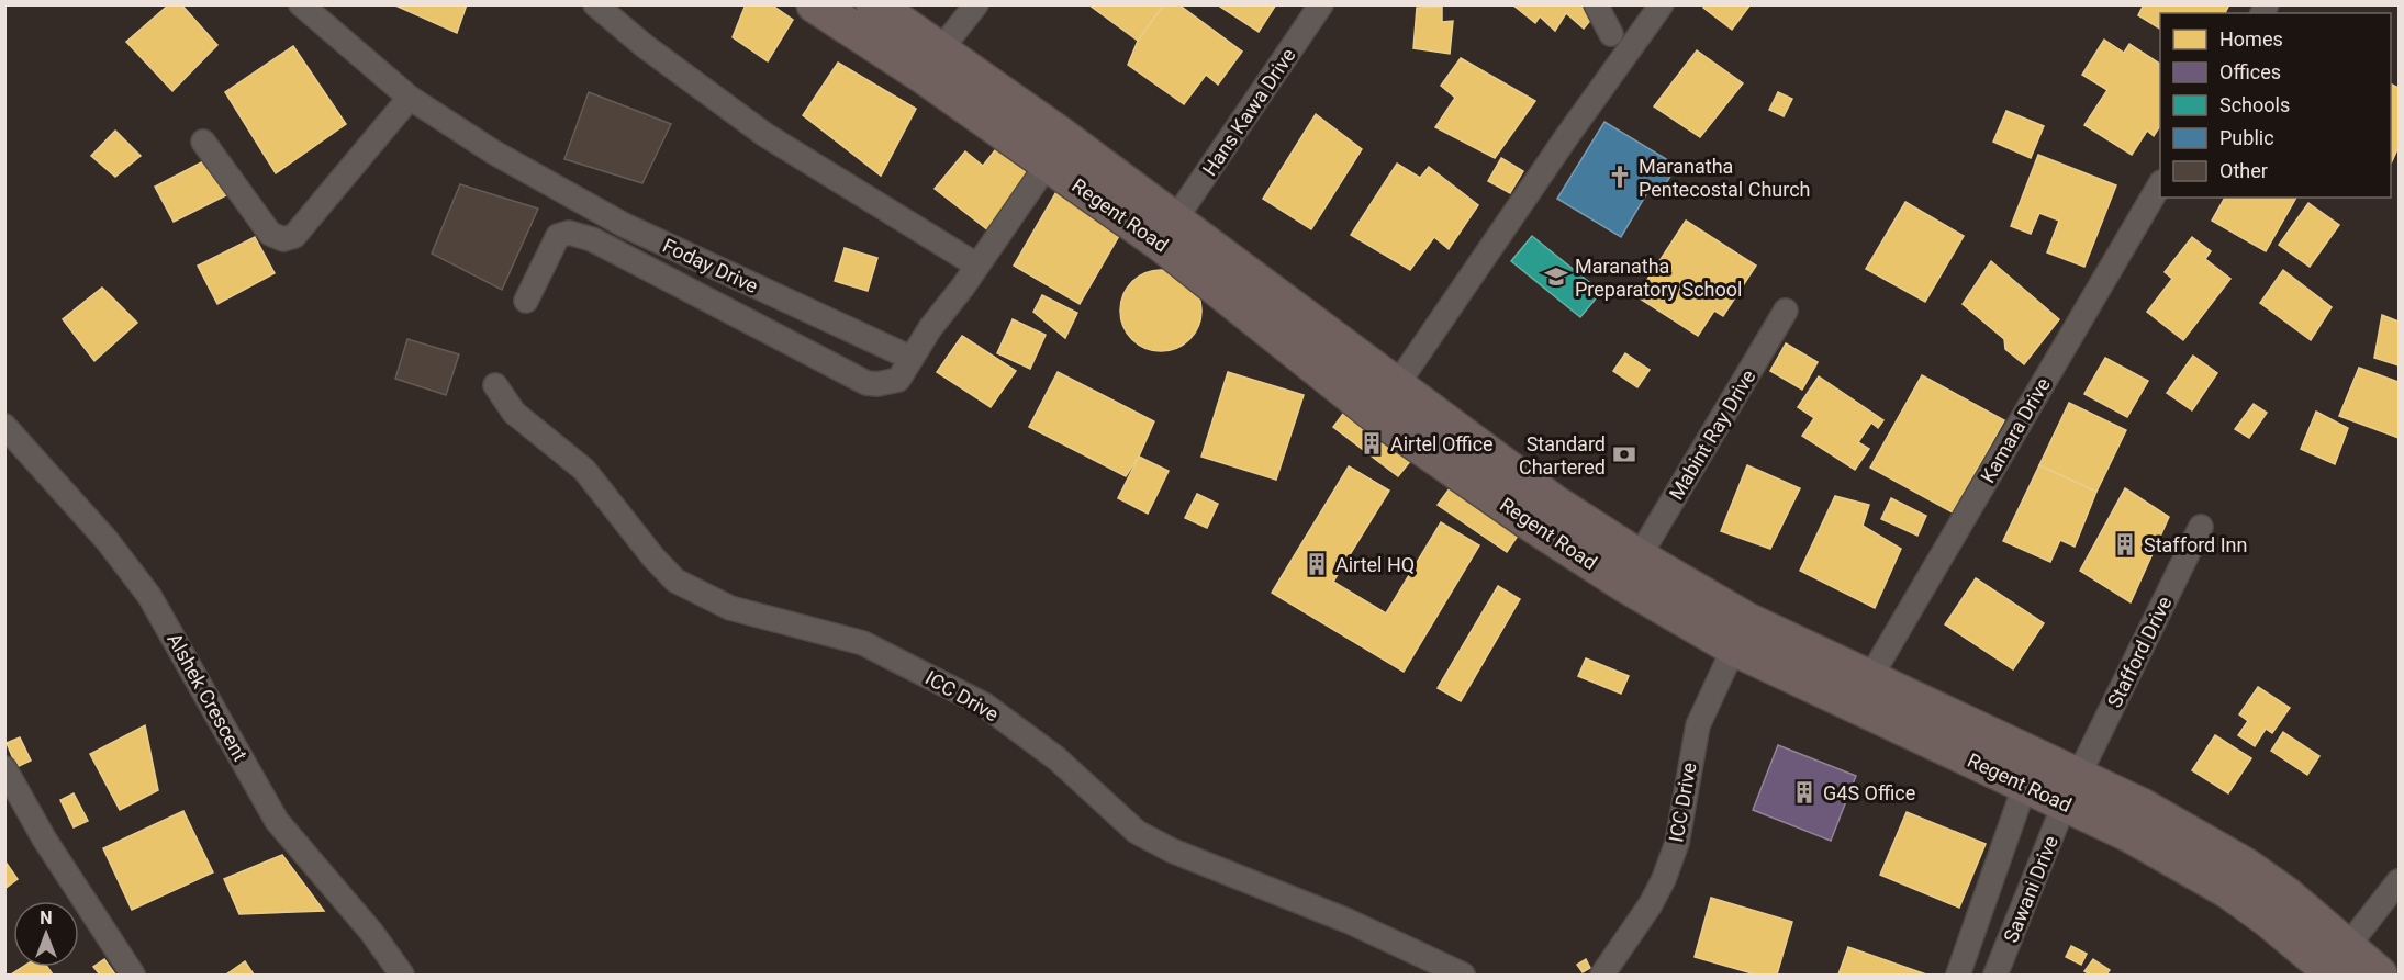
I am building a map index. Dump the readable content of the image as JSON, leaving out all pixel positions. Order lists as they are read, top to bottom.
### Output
{
  "streets": {
    "main road": ["Regent Road"],
    "street": [
      "Hans Kawa Drive",
      "Foday Drive",
      "Kamara Drive",
      "Mabint Ray Drive",
      "Stafford Drive",
      "ICC Drive",
      "Alshek Crescent",
      "Sawani Drive"
    ]
  },
  "crossings": [
    ["Hans Kawa Drive", "Regent Road"],
    ["Regent Road", "Kamara Drive"],
    ["Regent Road", "Mabint Ray Drive"],
    ["Regent Road", "Stafford Drive"],
    ["Regent Road", "ICC Drive"],
    ["Regent Road", "Sawani Drive"],
    ["Stafford Drive", "Sawani Drive"]
  ],
  "places": {
    "church": ["Maranatha Pentecostal Church"],
    "school or university": ["Maranatha Preparatory School"],
    "building": [
      "Airtel Office",
      "Stafford Inn",
      "Airtel HQ",
      "G4S Office"
    ],
    "bank": ["Standard Chartered"]
  },
  "legend": [
    "Homes",
    "Offices",
    "Schools",
    "Public",
    "Other"
  ],
  "north": "top"
}
